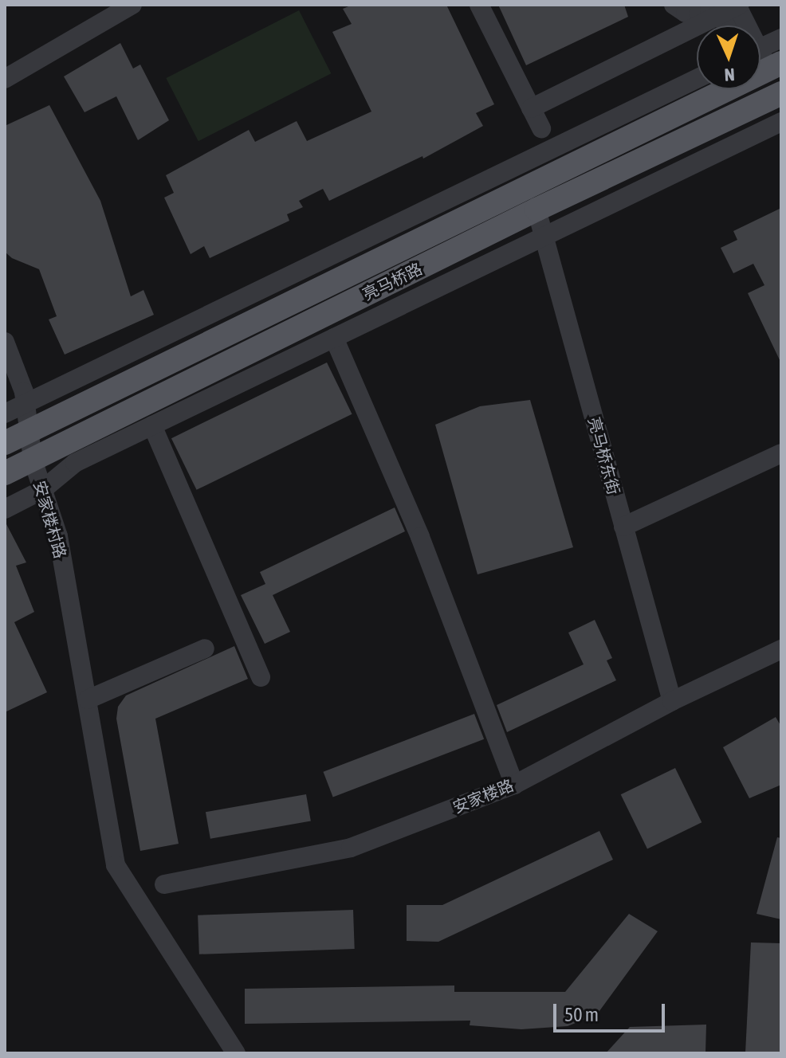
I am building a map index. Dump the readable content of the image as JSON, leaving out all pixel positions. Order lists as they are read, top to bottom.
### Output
{
  "streets": {
    "main road": ["亮马桥路"],
    "street": ["亮马桥东街", "安家楼村路", "安家楼路"]
  },
  "crossings": [
    ["亮马桥路", "亮马桥东街"],
    ["亮马桥路", "安家楼村路"],
    ["亮马桥东街", "安家楼路"]
  ],
  "scale_bar": "50 m",
  "north": "bottom"
}
